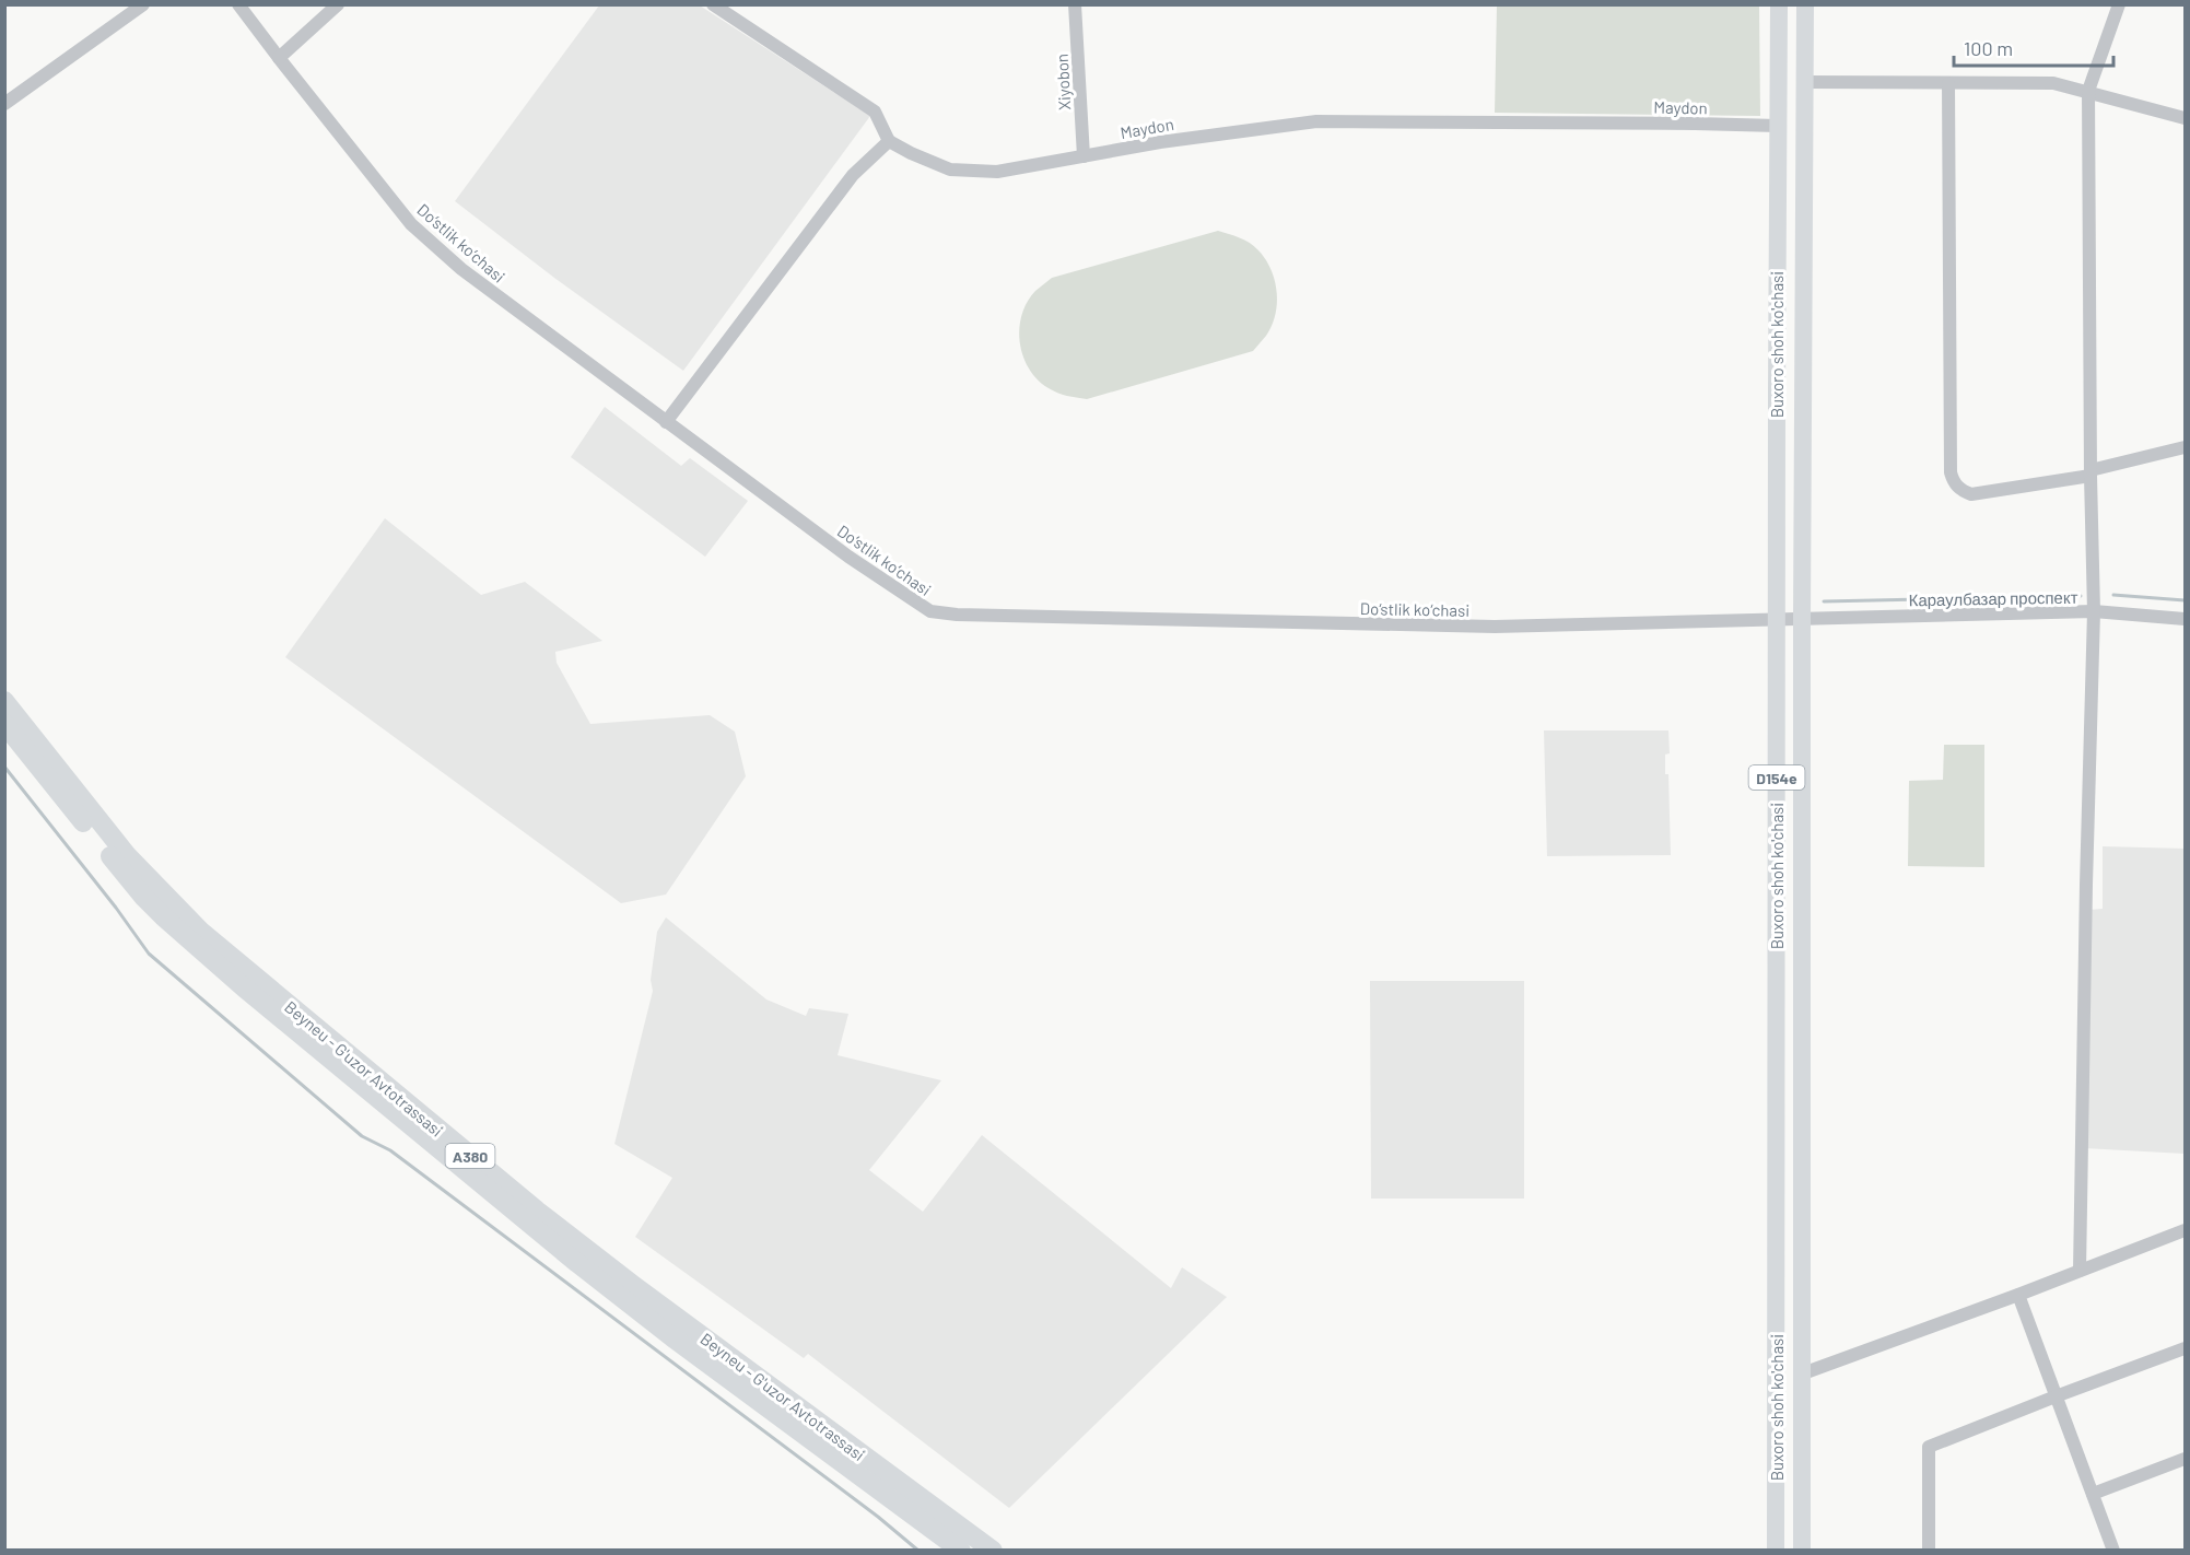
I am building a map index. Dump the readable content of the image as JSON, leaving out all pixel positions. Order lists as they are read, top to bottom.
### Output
{
  "streets": {
    "highway": ["Beyneu - G'uzor Avtotrassasi", "A380"],
    "main road": ["Buxoro shoh ko'chasi", "D154e"],
    "street": [
      "Xiyobon",
      "Maydon",
      "Do‘stlik ko‘chasi",
      "Караулбазар проспект"
    ]
  },
  "crossings": [
    ["Xiyobon", "Maydon"],
    ["Maydon", "Buxoro shoh ko'chasi"],
    ["Do‘stlik ko‘chasi", "Buxoro shoh ko'chasi"],
    ["Do‘stlik ko‘chasi", "Караулбазар проспект"],
    ["Buxoro shoh ko'chasi", "Караулбазар проспект"]
  ],
  "scale_bar": "100 m"
}
